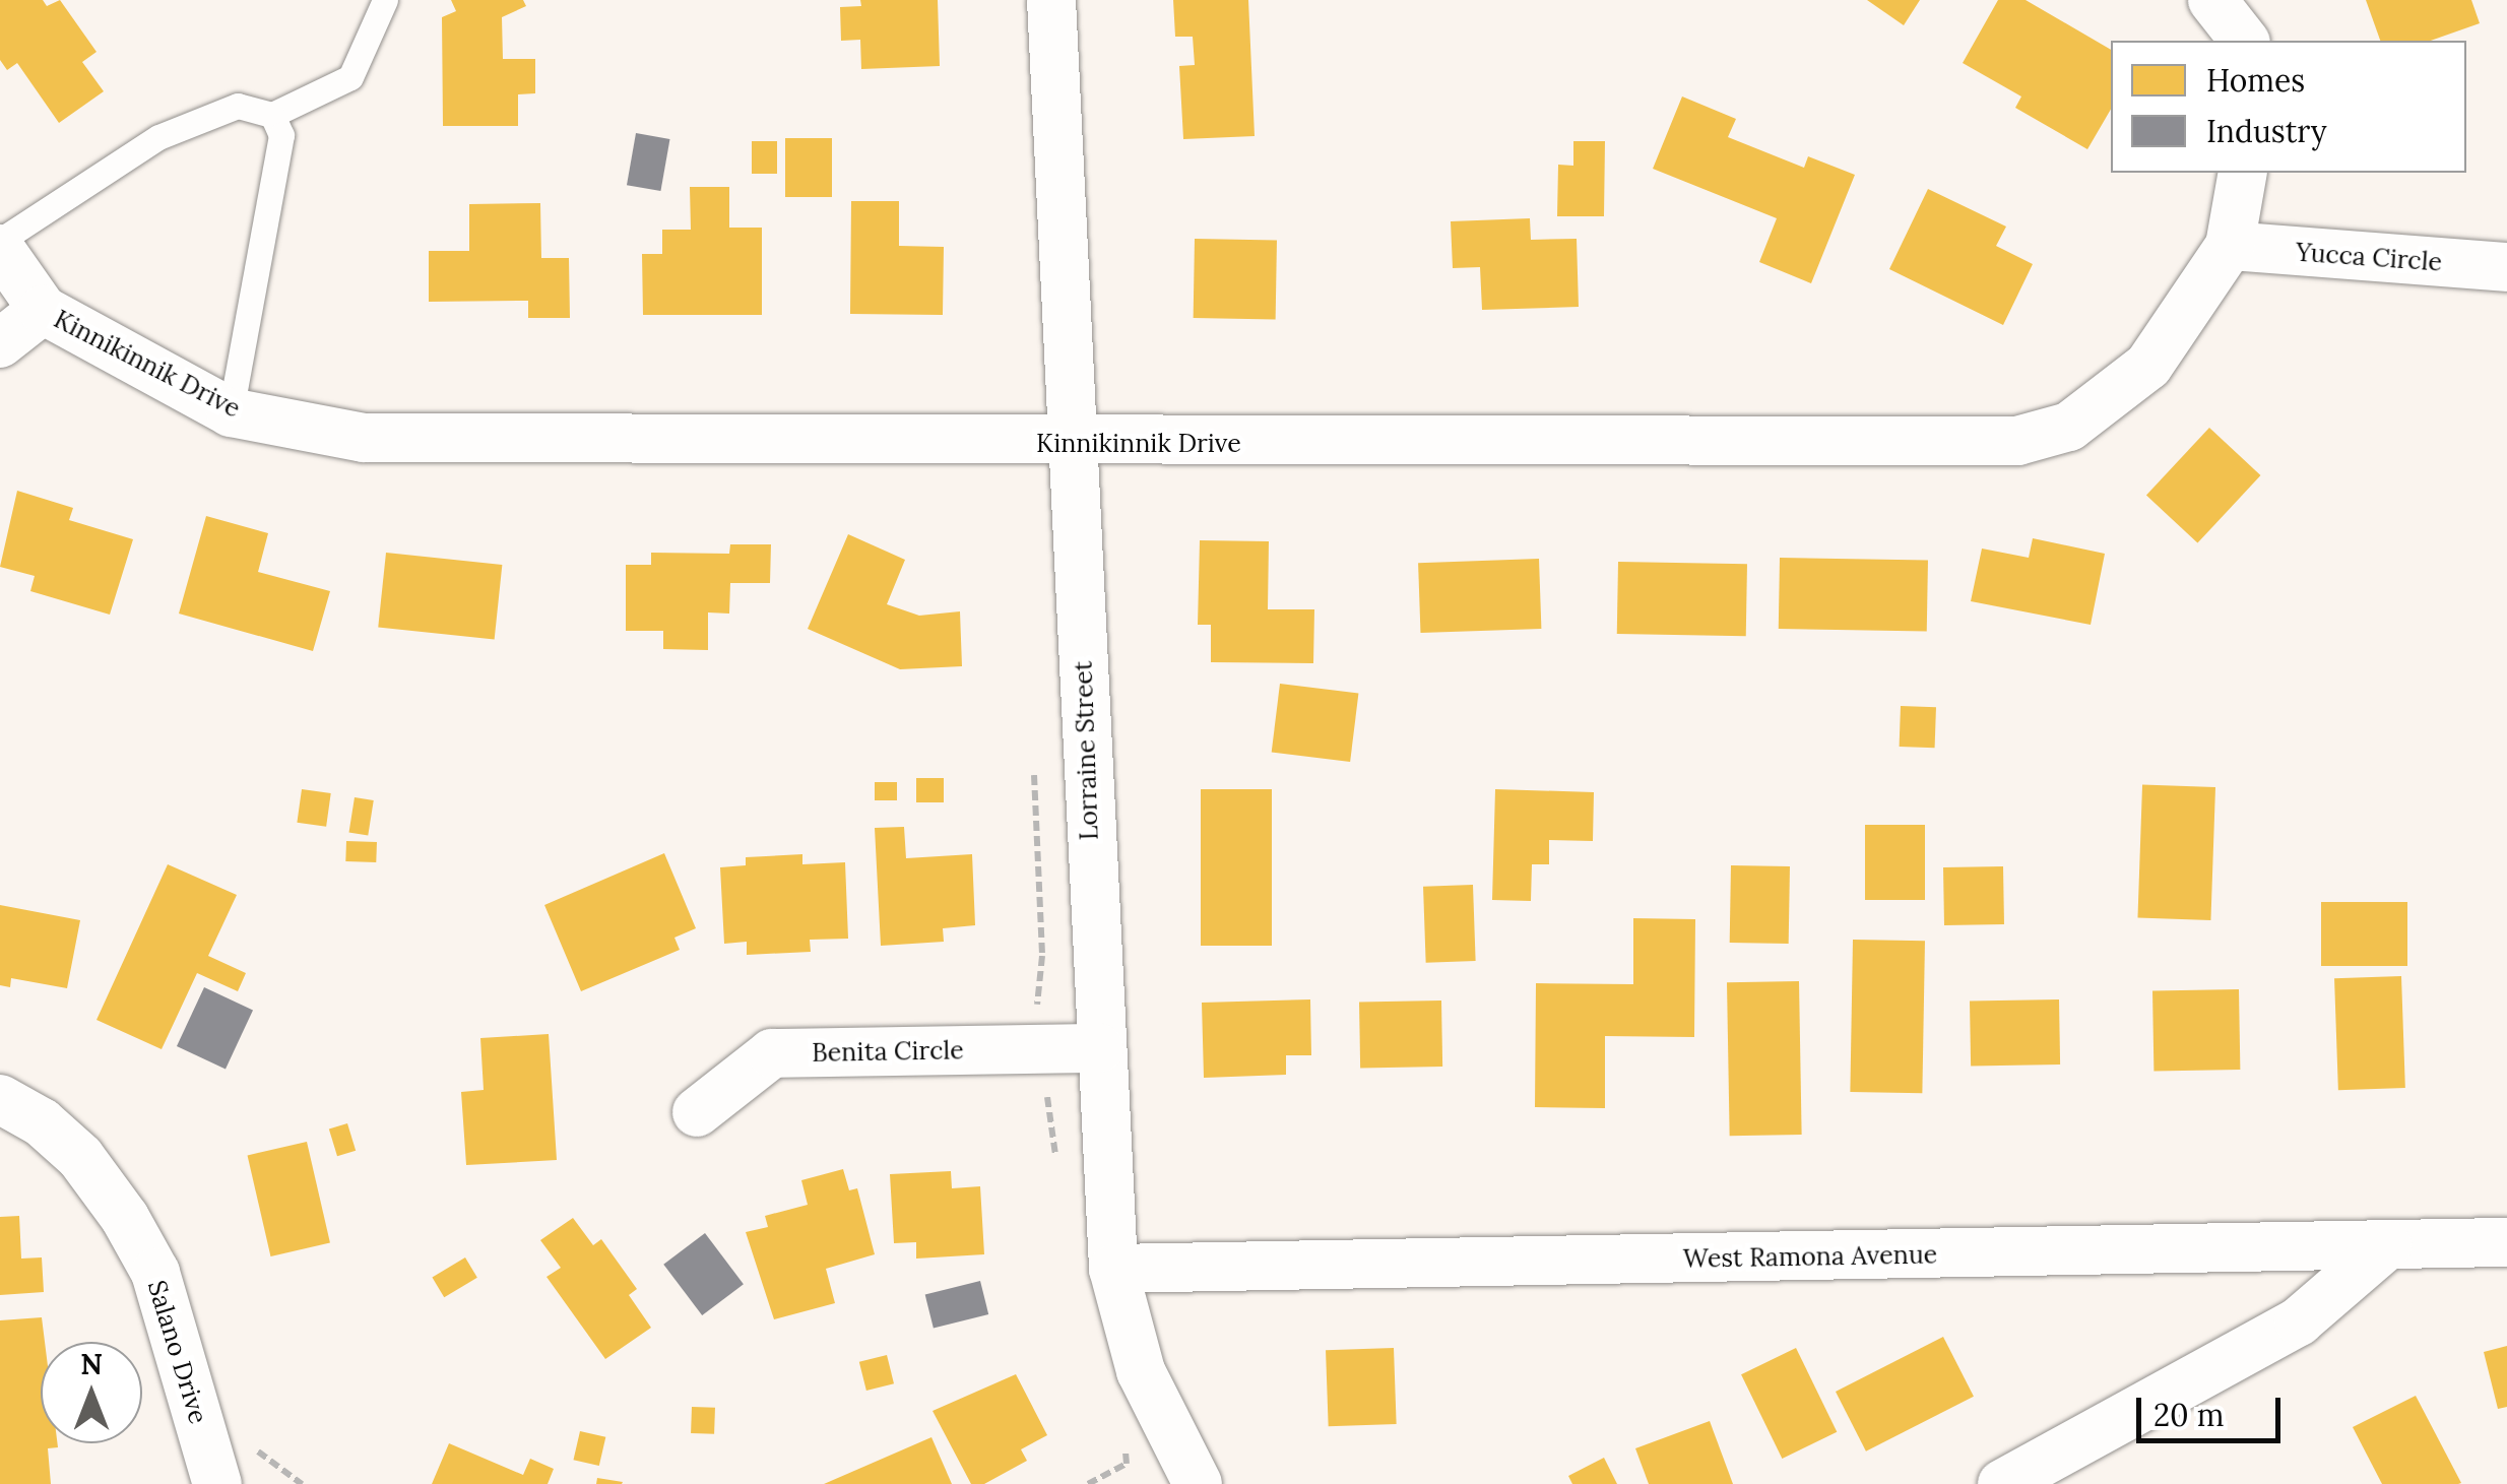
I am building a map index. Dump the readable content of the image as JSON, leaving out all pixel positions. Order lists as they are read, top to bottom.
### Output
{
  "streets": {
    "street": [
      "Yucca Circle",
      "Kinnikinnik Drive",
      "Lorraine Street",
      "Benita Circle",
      "West Ramona Avenue",
      "Salano Drive"
    ]
  },
  "crossings": [
    ["Yucca Circle", "Kinnikinnik Drive"],
    ["Kinnikinnik Drive", "Lorraine Street"],
    ["Lorraine Street", "Benita Circle"],
    ["Lorraine Street", "West Ramona Avenue"]
  ],
  "legend": ["Homes", "Industry"],
  "scale_bar": "20 m",
  "north": "top"
}
